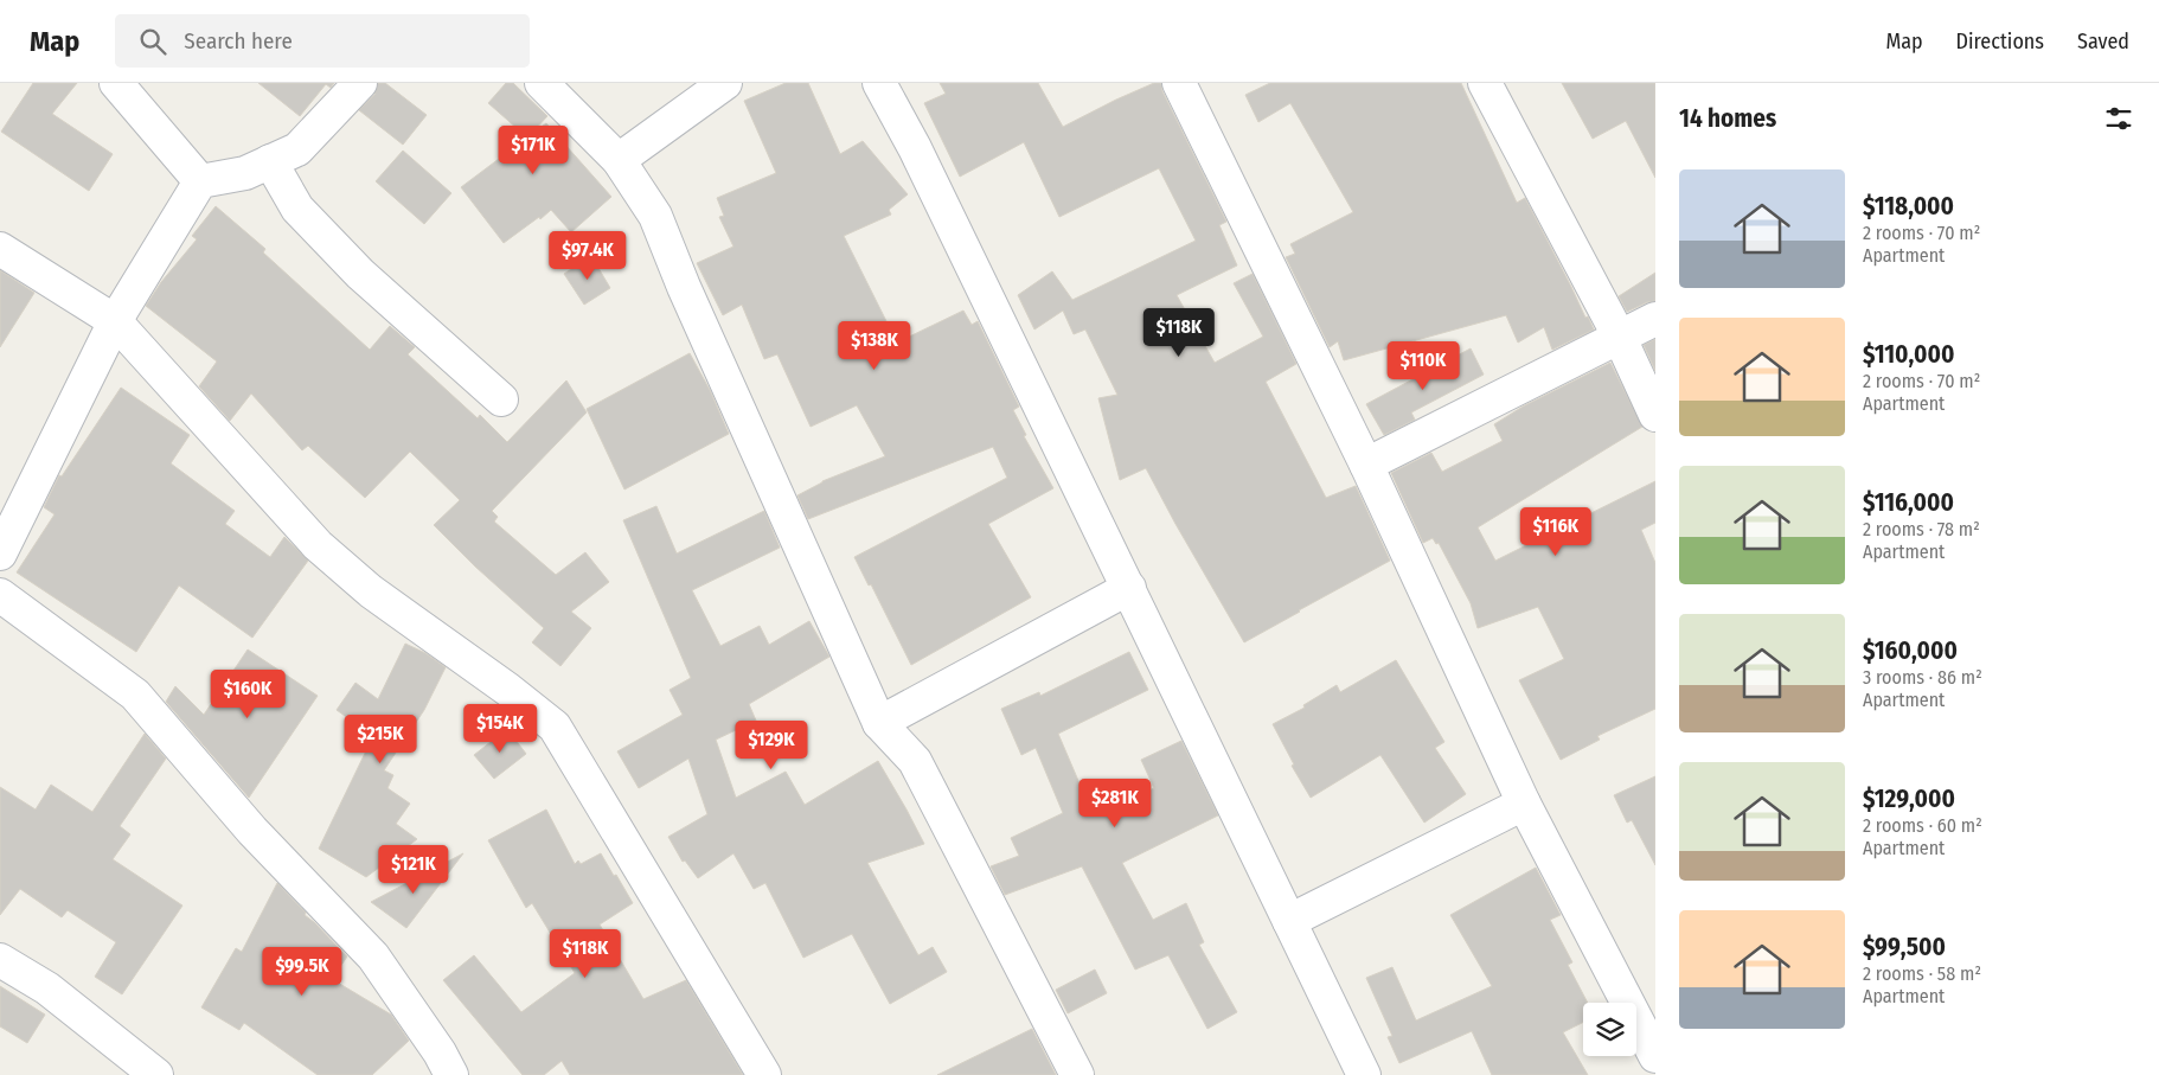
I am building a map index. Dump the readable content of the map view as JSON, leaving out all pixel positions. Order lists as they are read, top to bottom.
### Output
{
  "page": {
    "header": "Map",
    "search": "Search here",
    "nav": ["Map", "Directions", "Saved"],
    "heading": "14 homes",
    "price": [
      "$171K",
      "$97.4K",
      "$118K",
      "$138K",
      "$110K",
      "$116K",
      "$160K",
      "$154K",
      "$215K",
      "$129K",
      "$281K",
      "$121K",
      "$118K",
      "$99.5K"
    ],
    "list": [
      {
        "name": "$118,000",
        "note": "2 rooms · 70 m² · Apartment"
      },
      {
        "name": "$110,000",
        "note": "2 rooms · 70 m² · Apartment"
      },
      {
        "name": "$116,000",
        "note": "2 rooms · 78 m² · Apartment"
      },
      {
        "name": "$160,000",
        "note": "3 rooms · 86 m² · Apartment"
      },
      {
        "name": "$129,000",
        "note": "2 rooms · 60 m² · Apartment"
      },
      {
        "name": "$99,500",
        "note": "2 rooms · 58 m² · Apartment"
      }
    ]
  }
}
